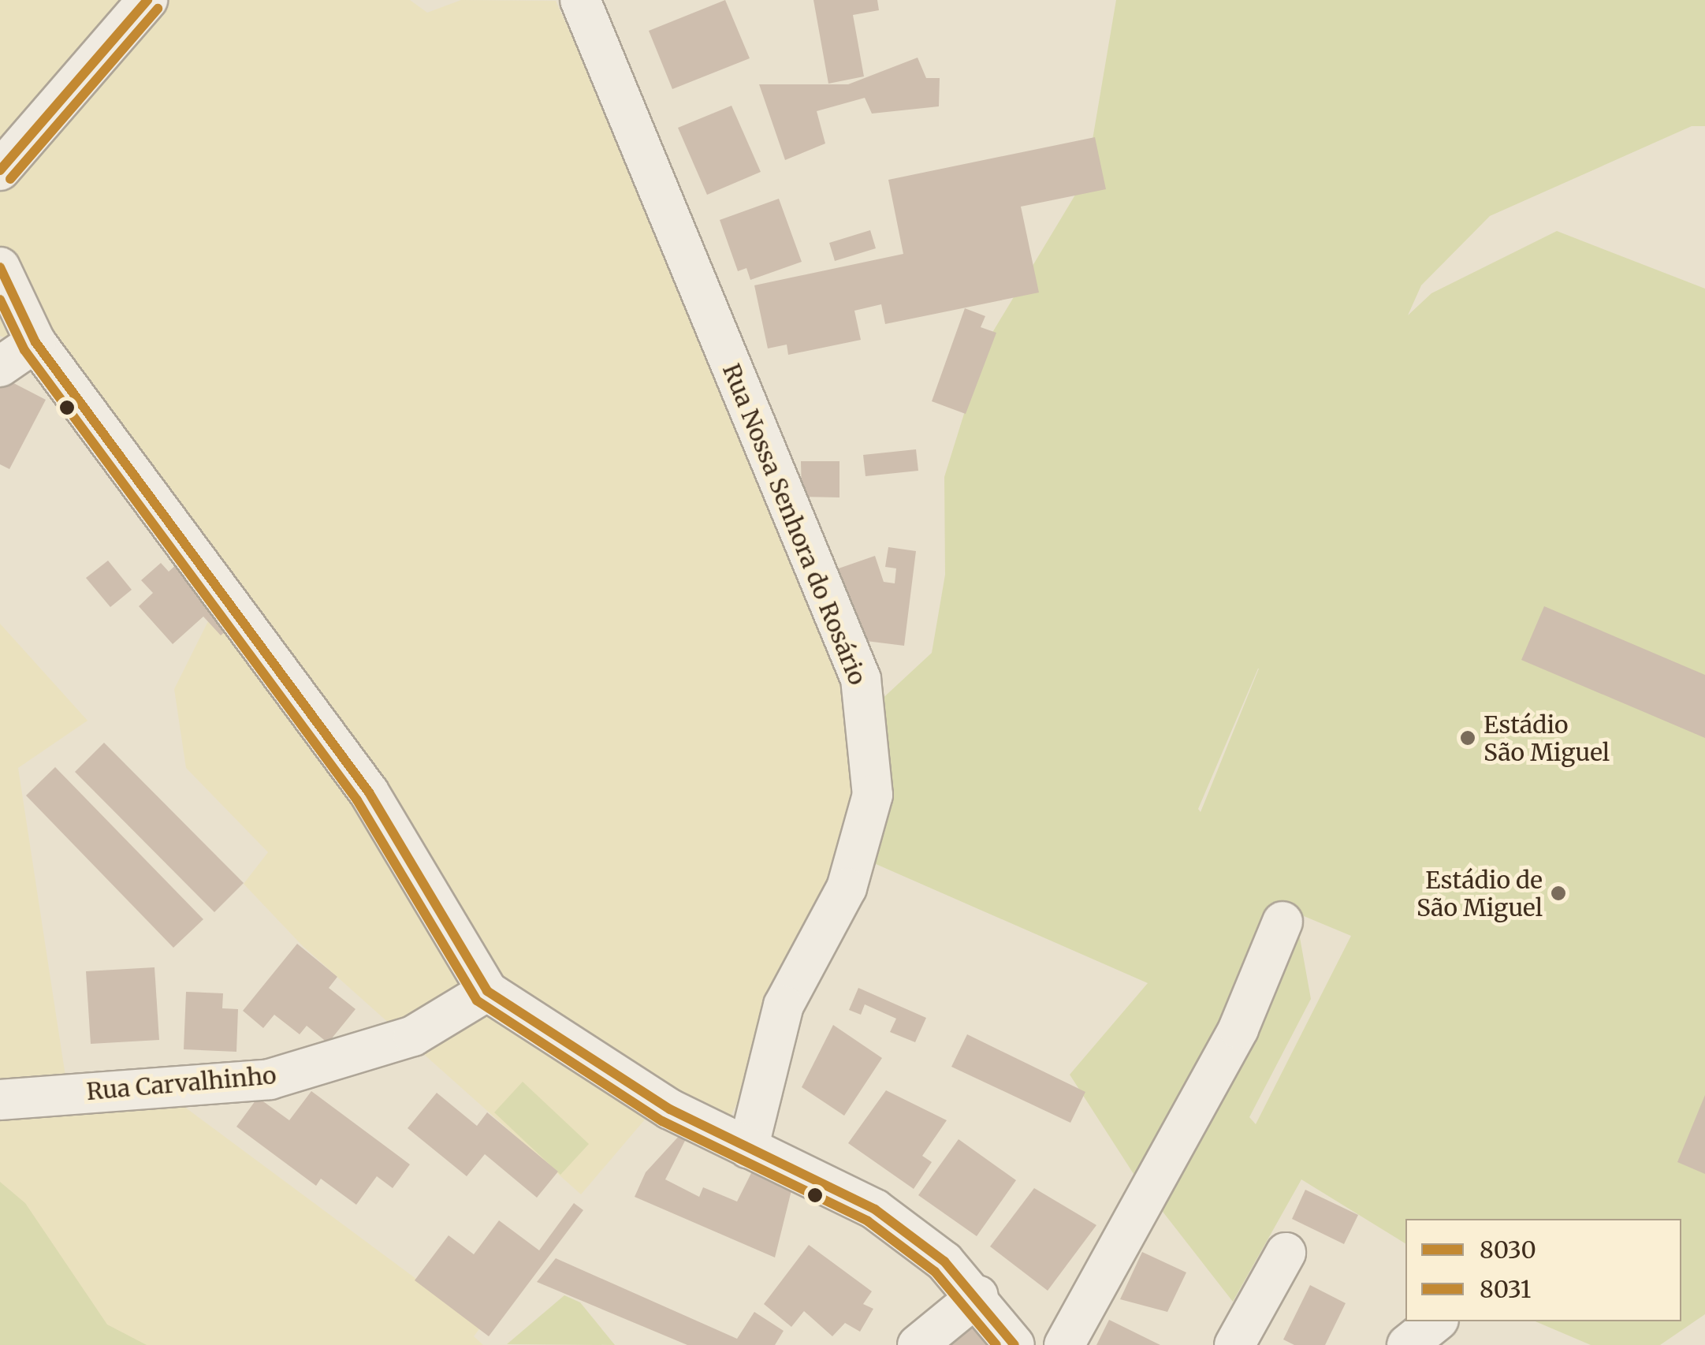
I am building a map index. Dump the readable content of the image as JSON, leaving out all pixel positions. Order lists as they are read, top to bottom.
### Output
{
  "streets": {
    "street": ["Rua Nossa Senhora do Rosário", "Rua Carvalhinho"]
  },
  "places": ["Estádio São Miguel", "Estádio de São Miguel"],
  "lines": ["transit line 8030", "transit line 8031"],
  "legend": ["8030", "8031"]
}
